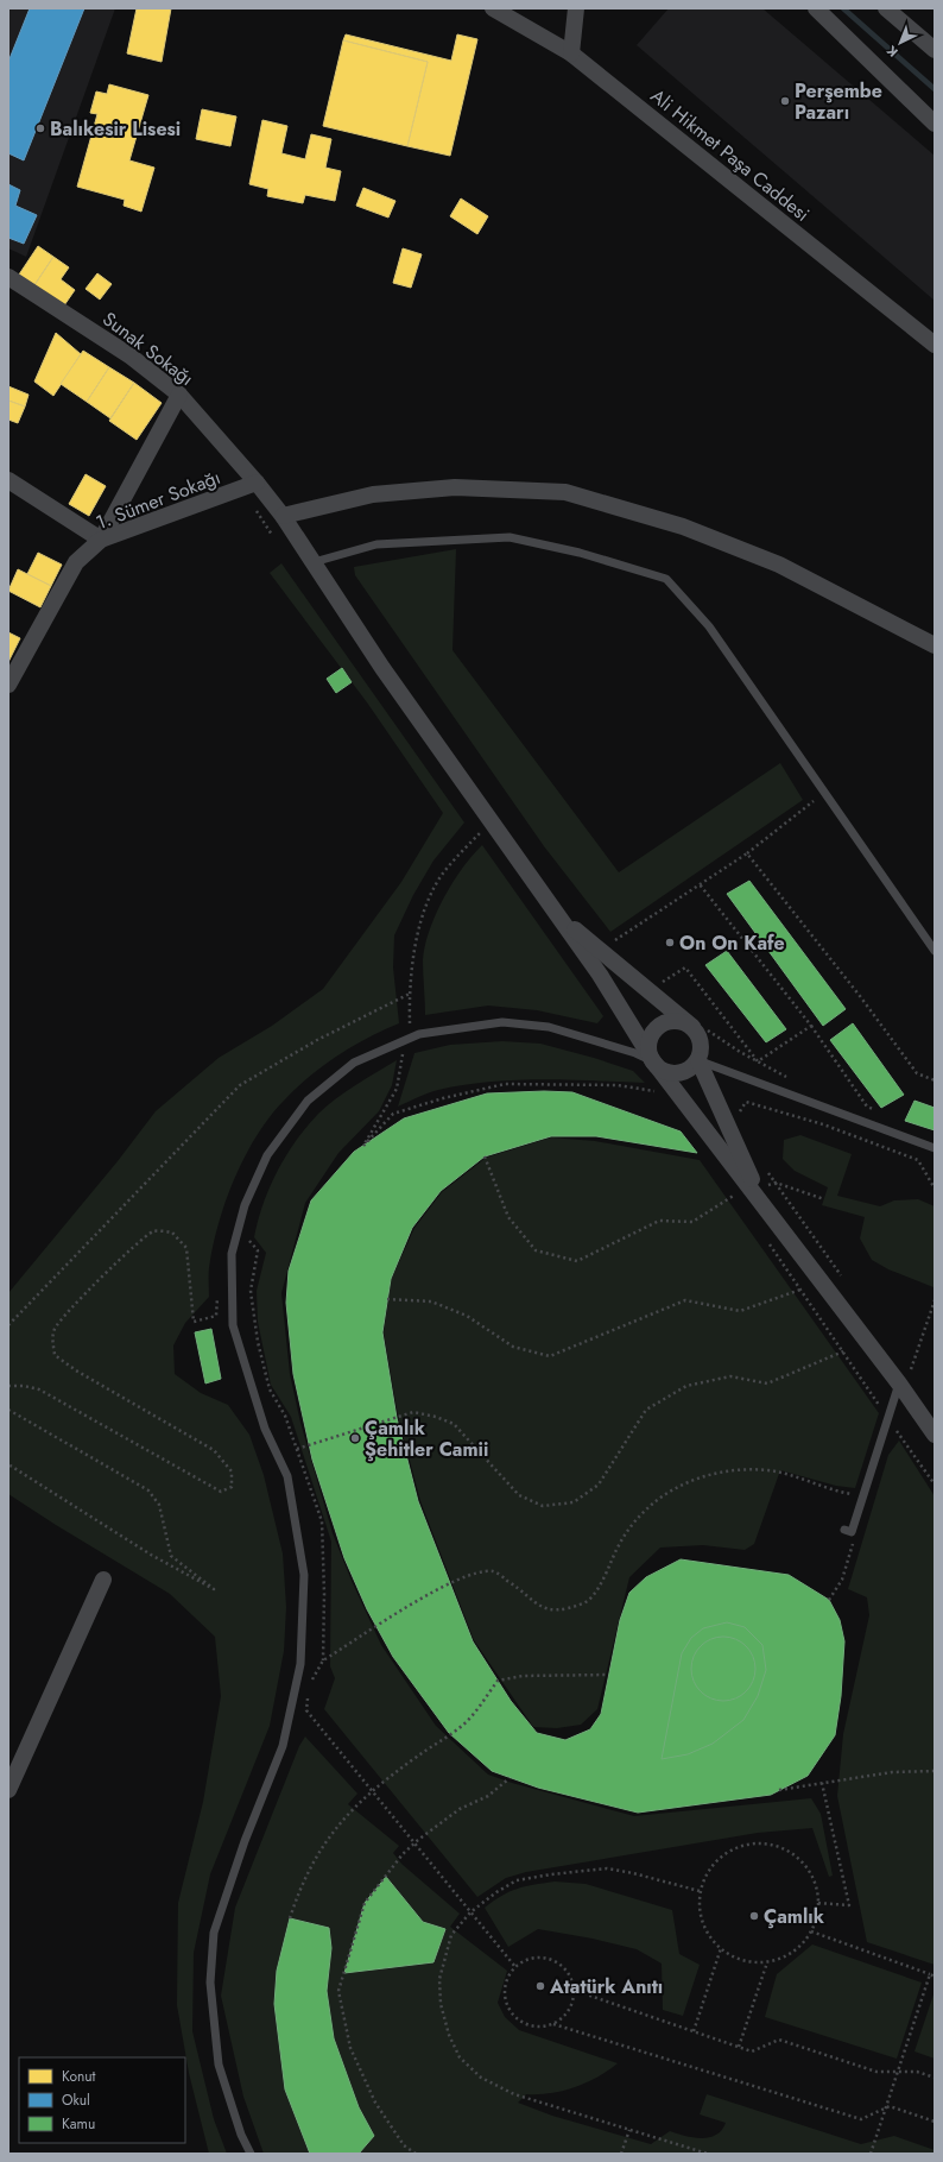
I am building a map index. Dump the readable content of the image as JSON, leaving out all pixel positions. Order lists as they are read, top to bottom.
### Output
{
  "streets": {
    "street": ["Ali Hikmet Paşa Caddesi", "Sunak Sokağı", "1. Sümer Sokağı"]
  },
  "crossings": [
    ["Sunak Sokağı", "1. Sümer Sokağı"]
  ],
  "places": [
    "Perşembe Pazarı",
    "Balıkesir Lisesi",
    "On On Kafe",
    "Çamlık Şehitler Camii",
    "Çamlık",
    "Atatürk Anıtı"
  ],
  "legend": ["Konut", "Okul", "Kamu"],
  "north": "bottom left"
}
